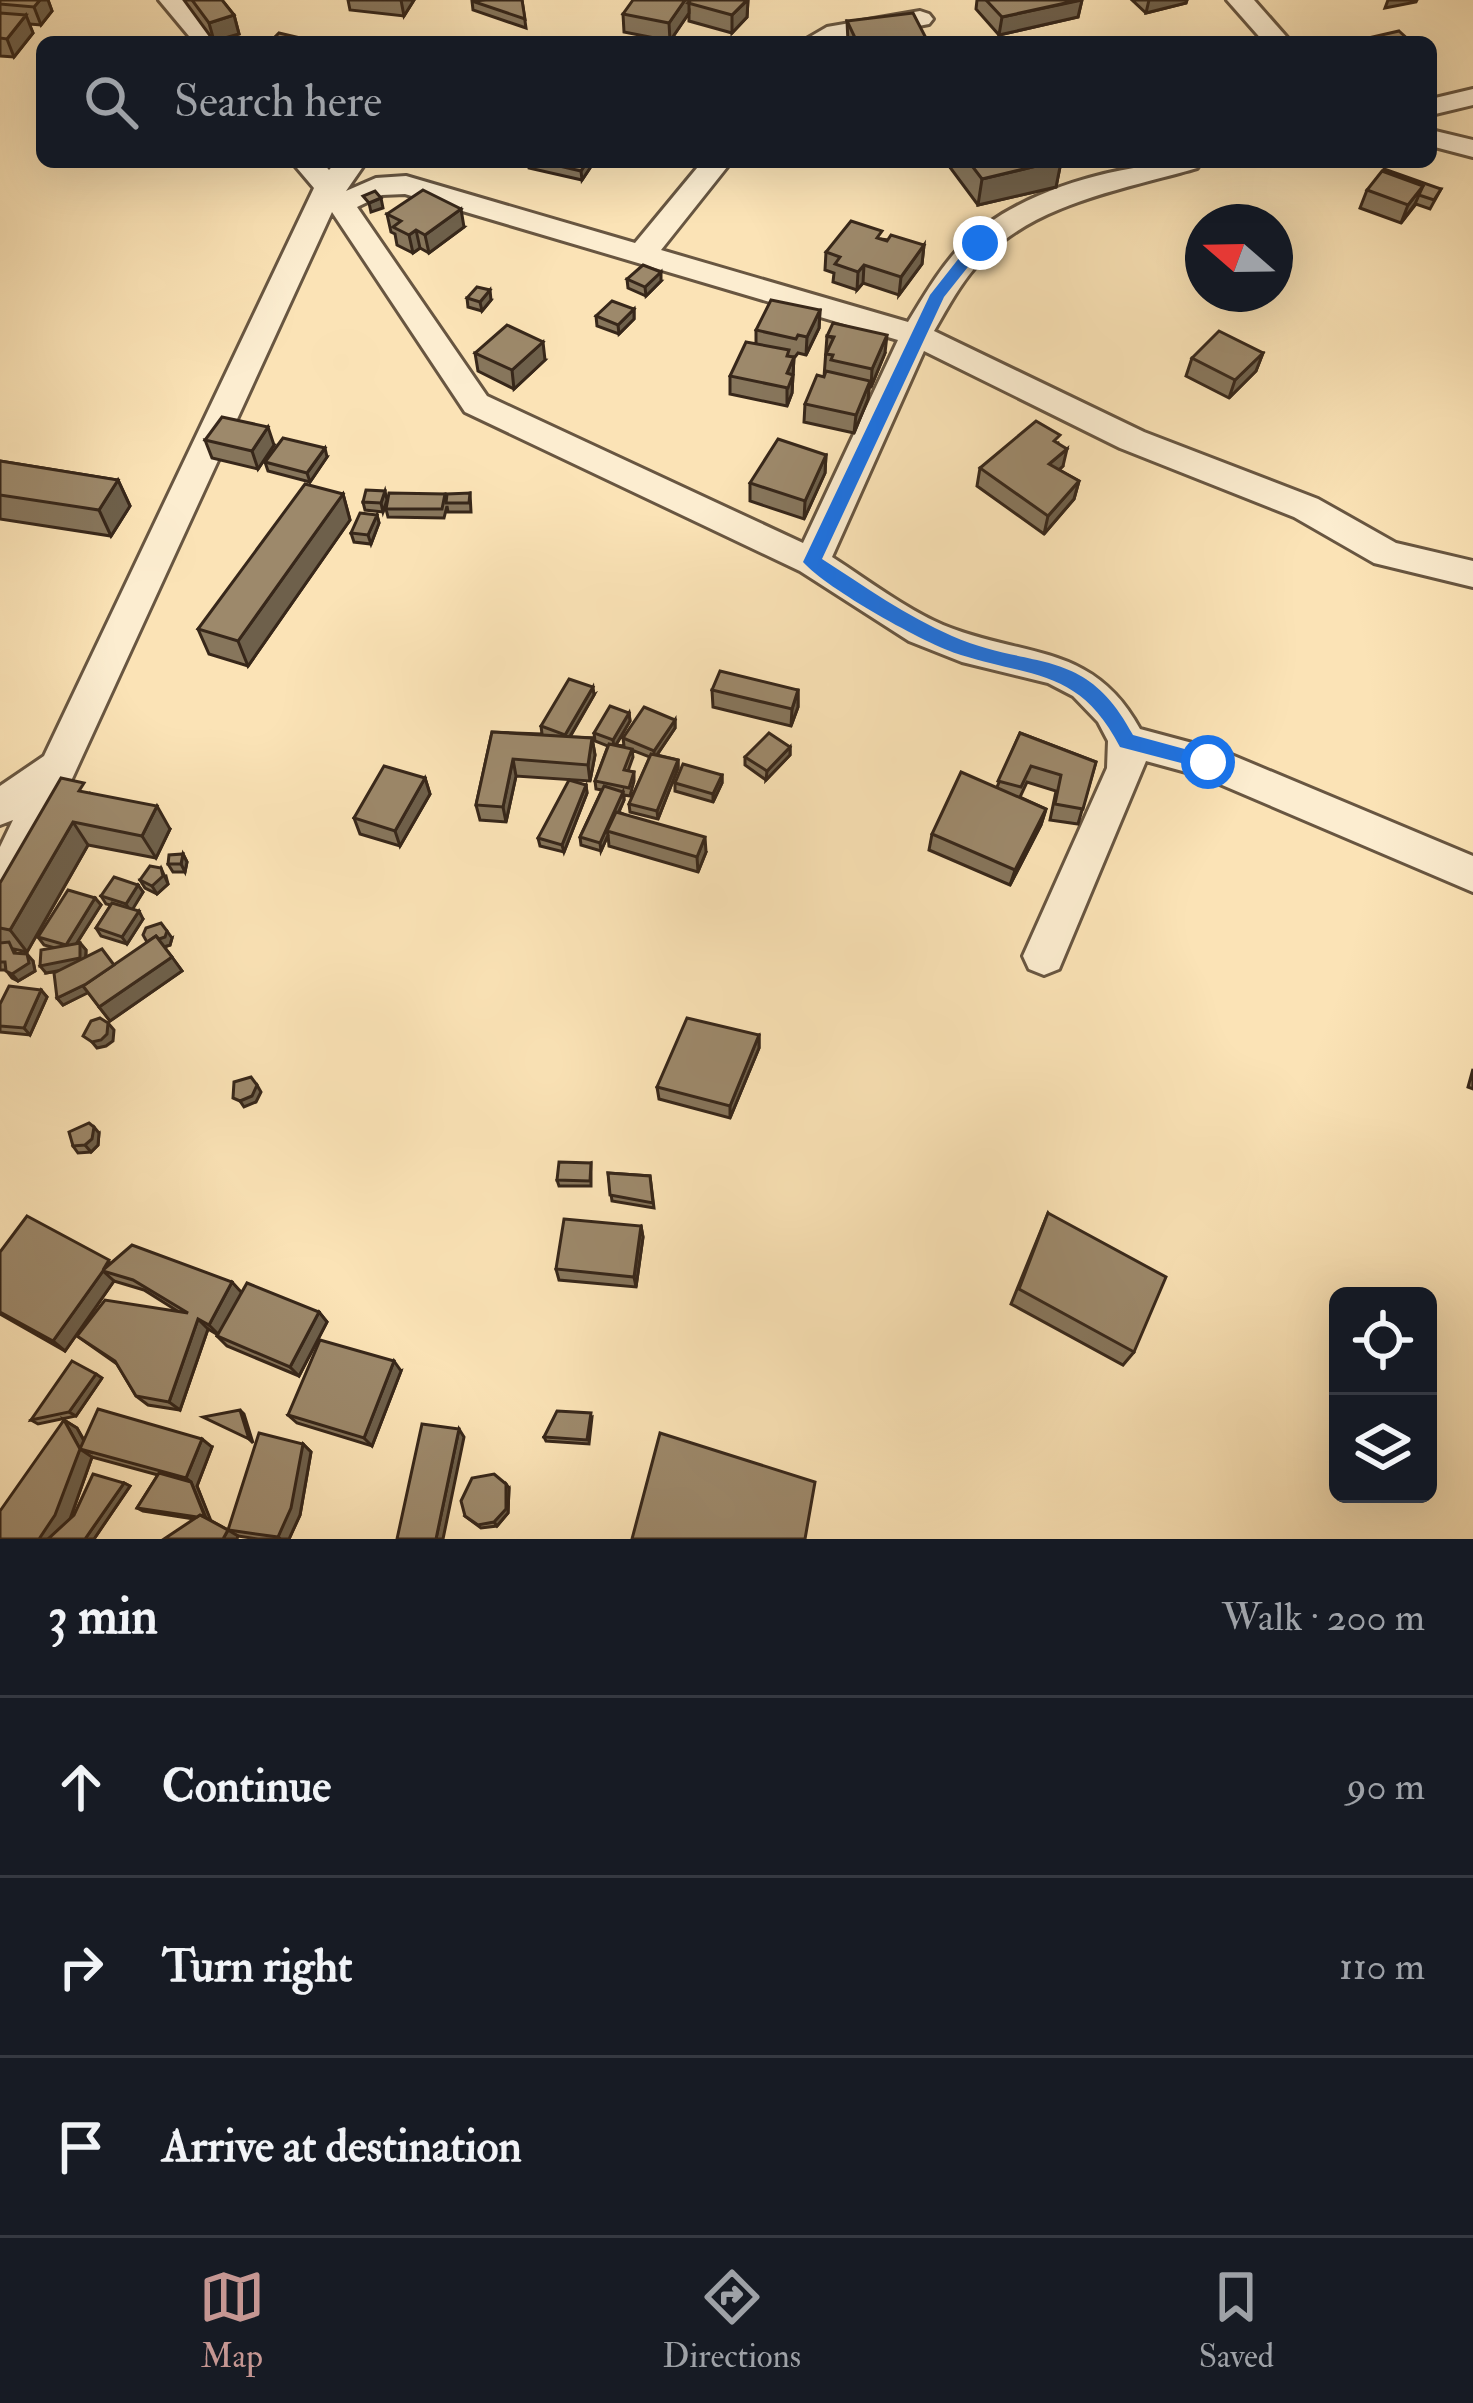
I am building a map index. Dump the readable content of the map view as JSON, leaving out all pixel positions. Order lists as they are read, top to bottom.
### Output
{
  "north": "left",
  "page": {
    "search": "Search here",
    "heading": ["3 min", "Walk · 200 m"],
    "list": [
      ["Continue", "90 m"],
      ["Turn right", "110 m"],
      "Arrive at destination"
    ],
    "nav": ["Map", "Directions", "Saved"]
  }
}
